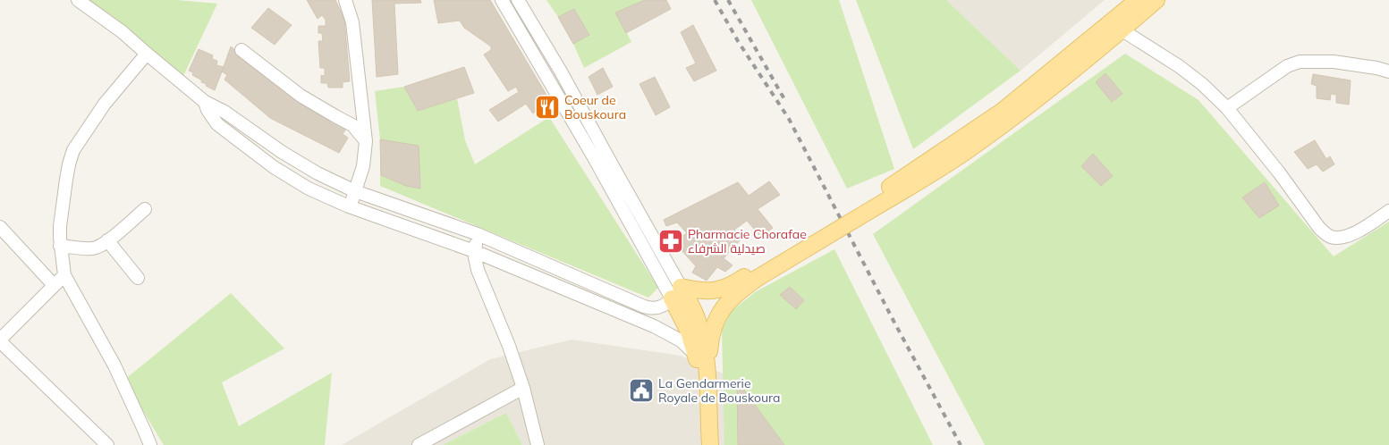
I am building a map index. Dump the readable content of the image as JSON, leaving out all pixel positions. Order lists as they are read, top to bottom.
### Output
{
  "places": {
    "restaurant": ["Coeur de Bouskoura"],
    "pharmacy": ["Pharmacie Chorafae صيدلية الشرفاء"],
    "public building": ["La Gendarmerie Royale de Bouskoura"]
  }
}
